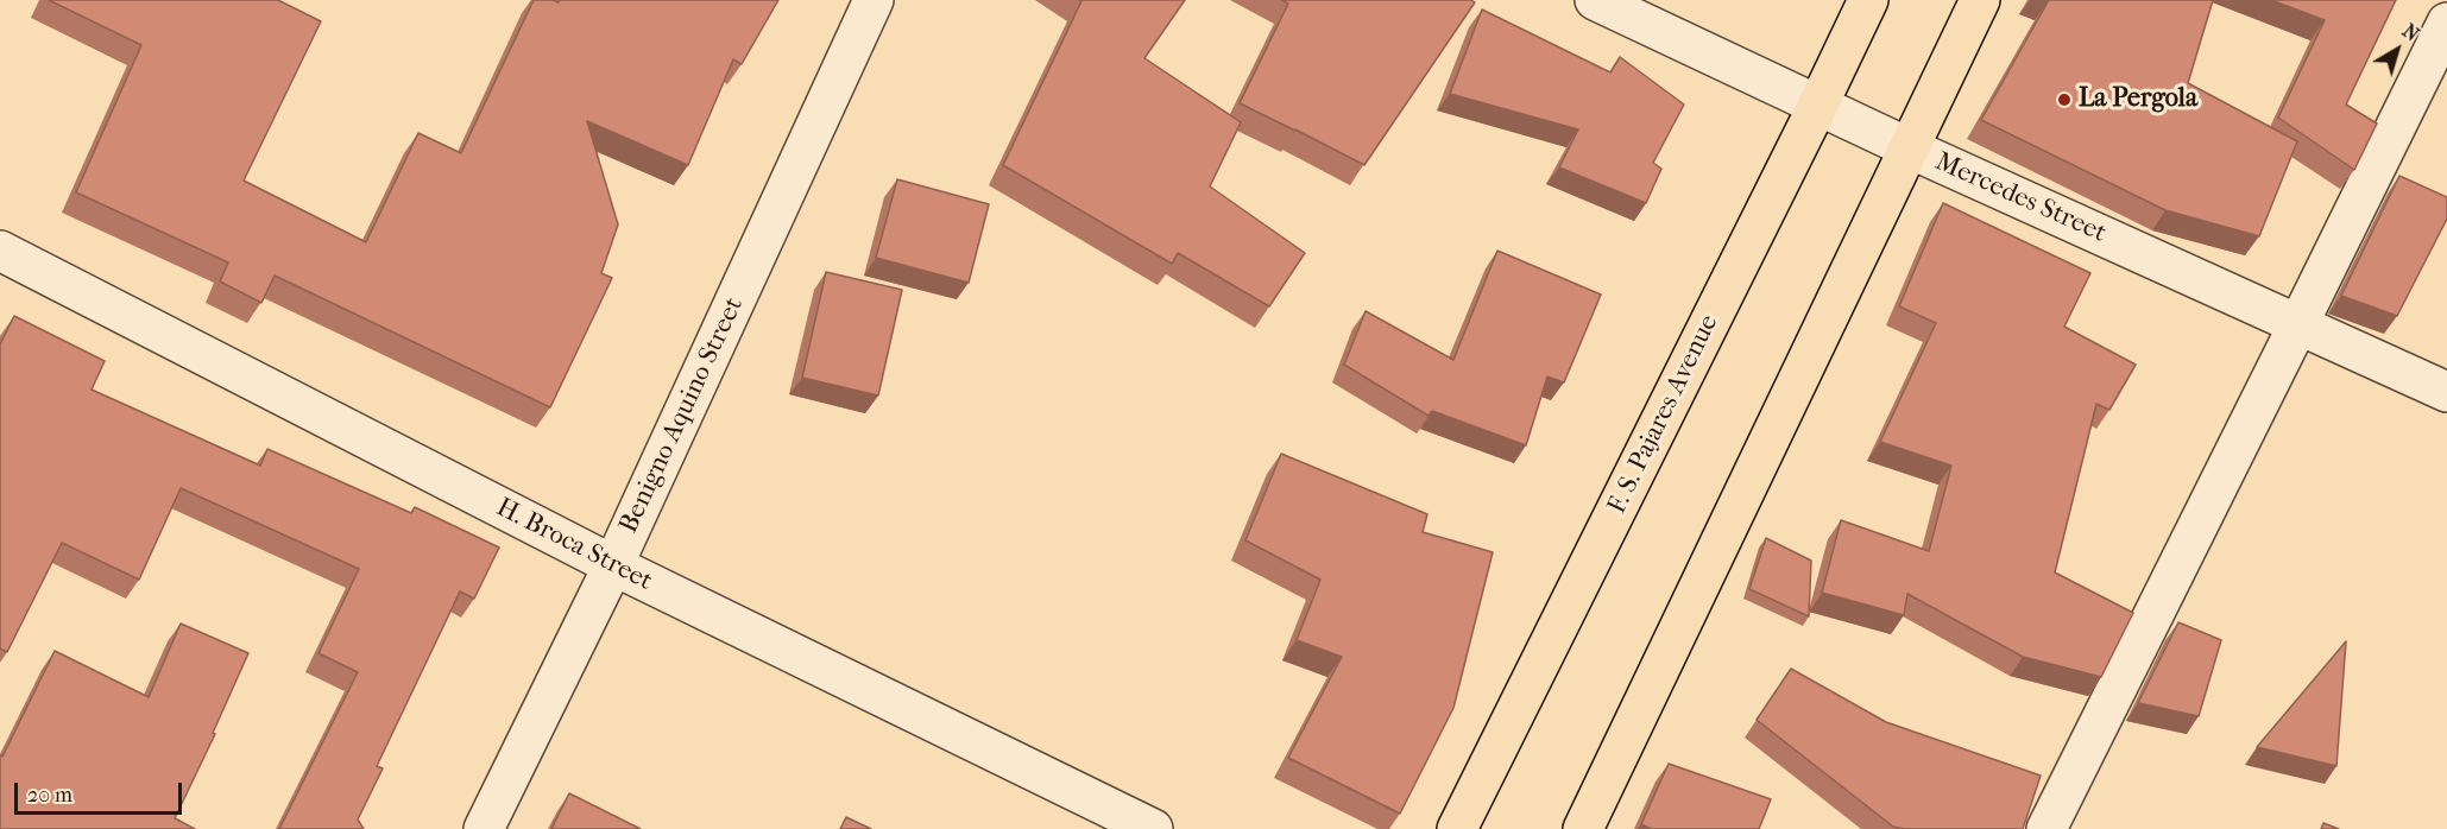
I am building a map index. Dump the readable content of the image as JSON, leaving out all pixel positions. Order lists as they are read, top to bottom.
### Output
{
  "streets": {
    "main road": ["F. S. Pajares Avenue"],
    "street": ["Mercedes Street", "Benigno Aquino Street", "H. Broca Street"]
  },
  "crossings": [
    ["Mercedes Street", "F. S. Pajares Avenue"],
    ["Benigno Aquino Street", "H. Broca Street"]
  ],
  "places": ["La Pergola"],
  "scale_bar": "20 m",
  "north": "top right"
}
